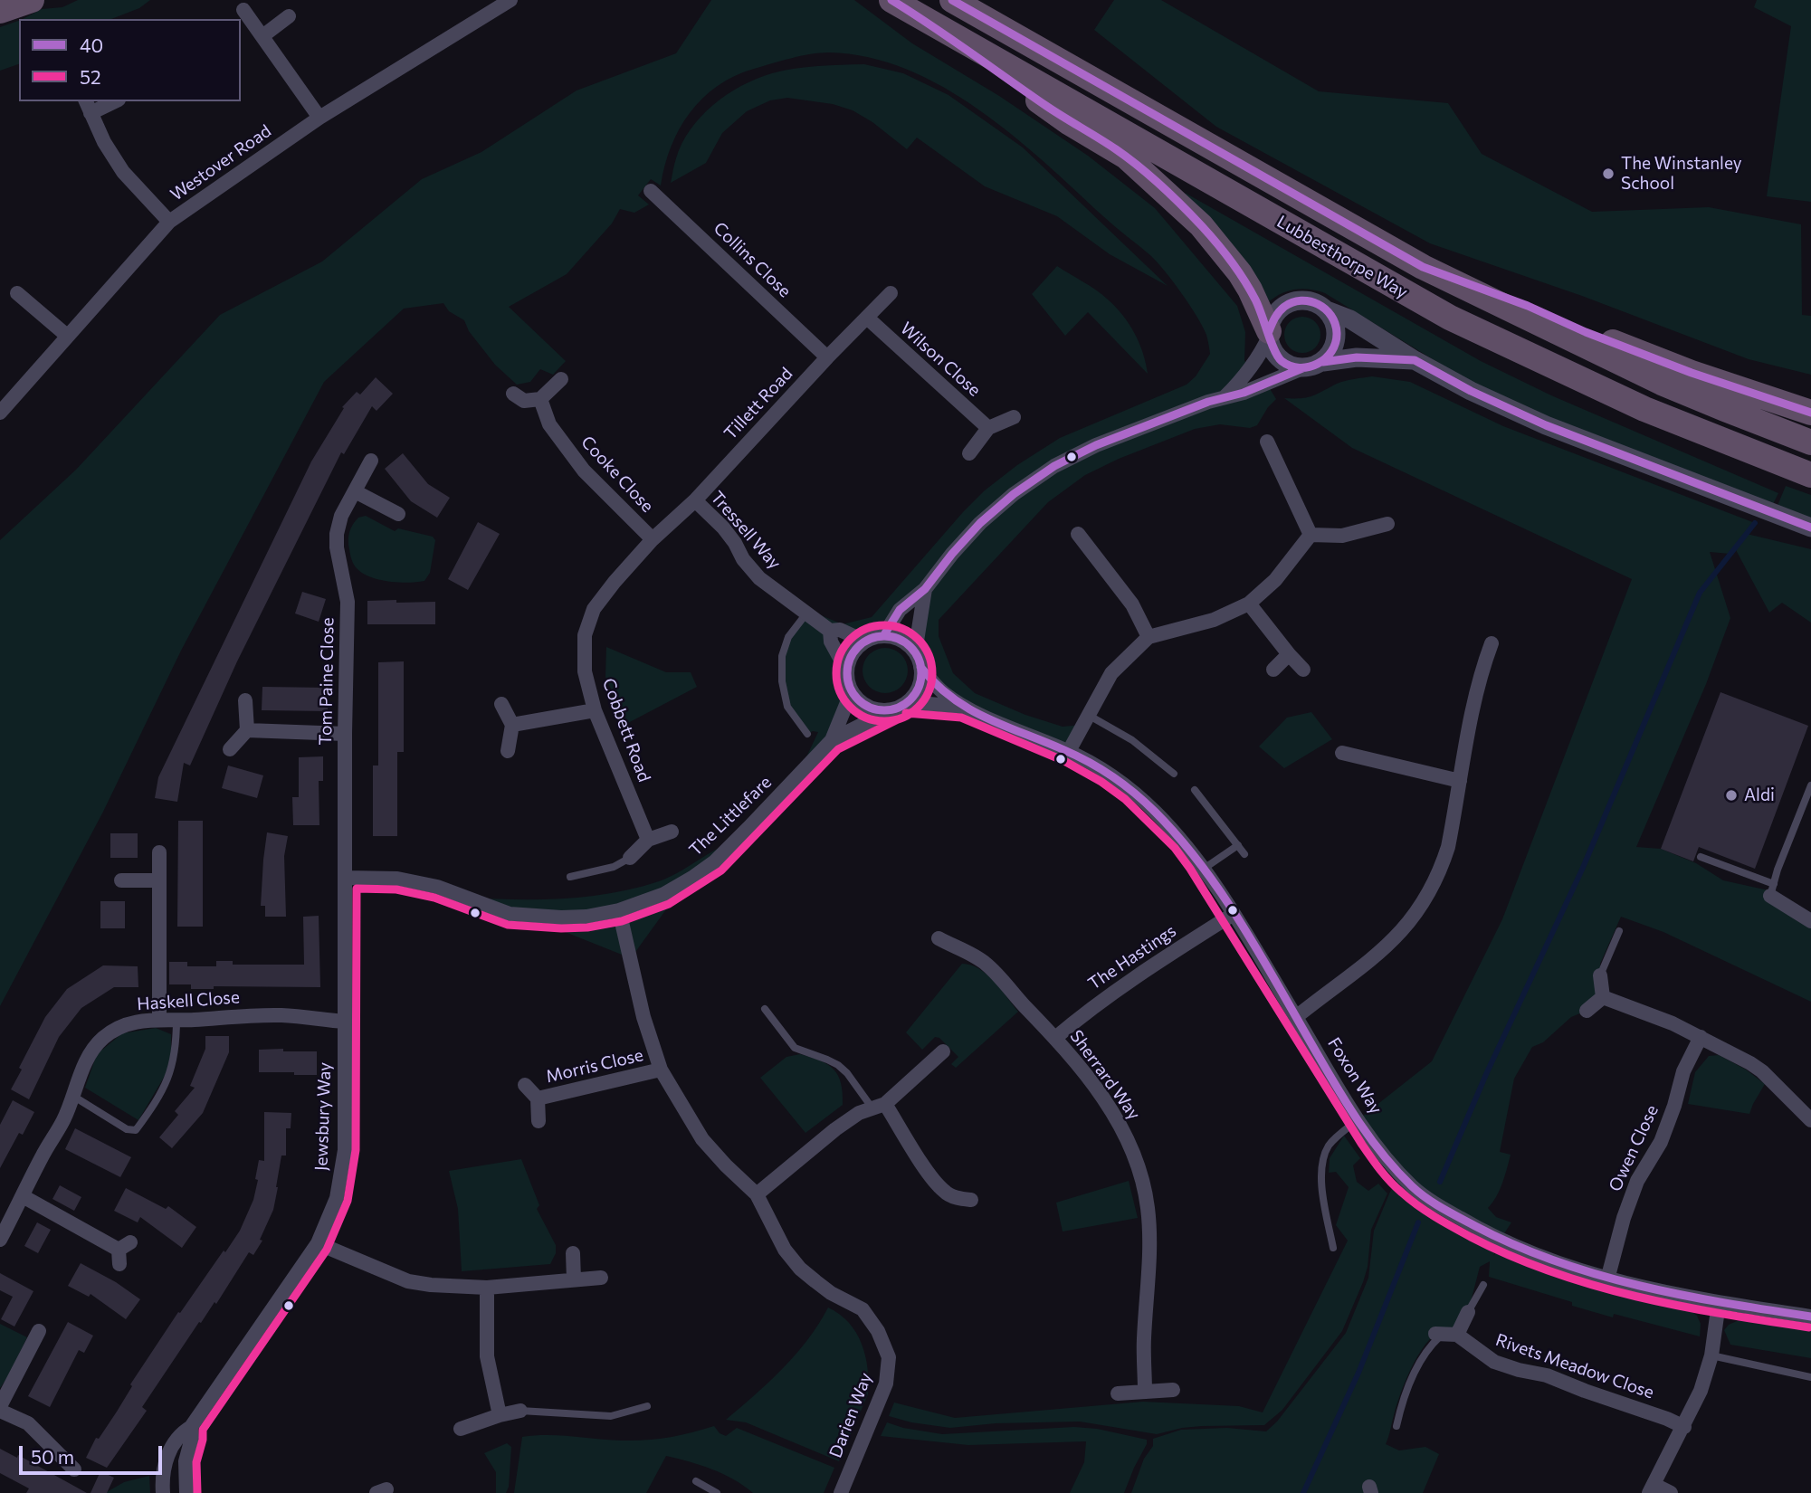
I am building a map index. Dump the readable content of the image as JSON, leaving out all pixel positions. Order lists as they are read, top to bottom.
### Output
{
  "streets": {
    "highway": ["Lubbesthorpe Way"],
    "street": [
      "Westover Road",
      "Collins Close",
      "Wilson Close",
      "Tillett Road",
      "Cooke Close",
      "Tressell Way",
      "Tom Paine Close",
      "Cobbett Road",
      "The Littlefare",
      "The Hastings",
      "Haskell Close",
      "Morris Close",
      "Sherrard Way",
      "Foxon Way",
      "Jewsbury Way",
      "Owen Close",
      "Rivets Meadow Close",
      "Darien Way"
    ]
  },
  "crossings": [
    ["Collins Close", "Tillett Road"],
    ["Wilson Close", "Tillett Road"],
    ["Tillett Road", "Cooke Close"],
    ["Tillett Road", "Tressell Way"],
    ["Tillett Road", "Cobbett Road"],
    ["Cooke Close", "Cobbett Road"],
    ["Tressell Way", "The Littlefare"],
    ["Tressell Way", "Foxon Way"],
    ["Tom Paine Close", "The Littlefare"],
    ["Tom Paine Close", "Jewsbury Way"],
    ["The Littlefare", "Foxon Way"],
    ["The Littlefare", "Jewsbury Way"],
    ["The Littlefare", "Darien Way"],
    ["The Hastings", "Sherrard Way"],
    ["The Hastings", "Foxon Way"],
    ["Haskell Close", "Jewsbury Way"],
    ["Morris Close", "Darien Way"],
    ["Foxon Way", "Owen Close"]
  ],
  "places": ["The Winstanley School", "Aldi"],
  "lines": ["transit line 40", "transit line 52"],
  "legend": ["40", "52"],
  "scale_bar": "50 m"
}
